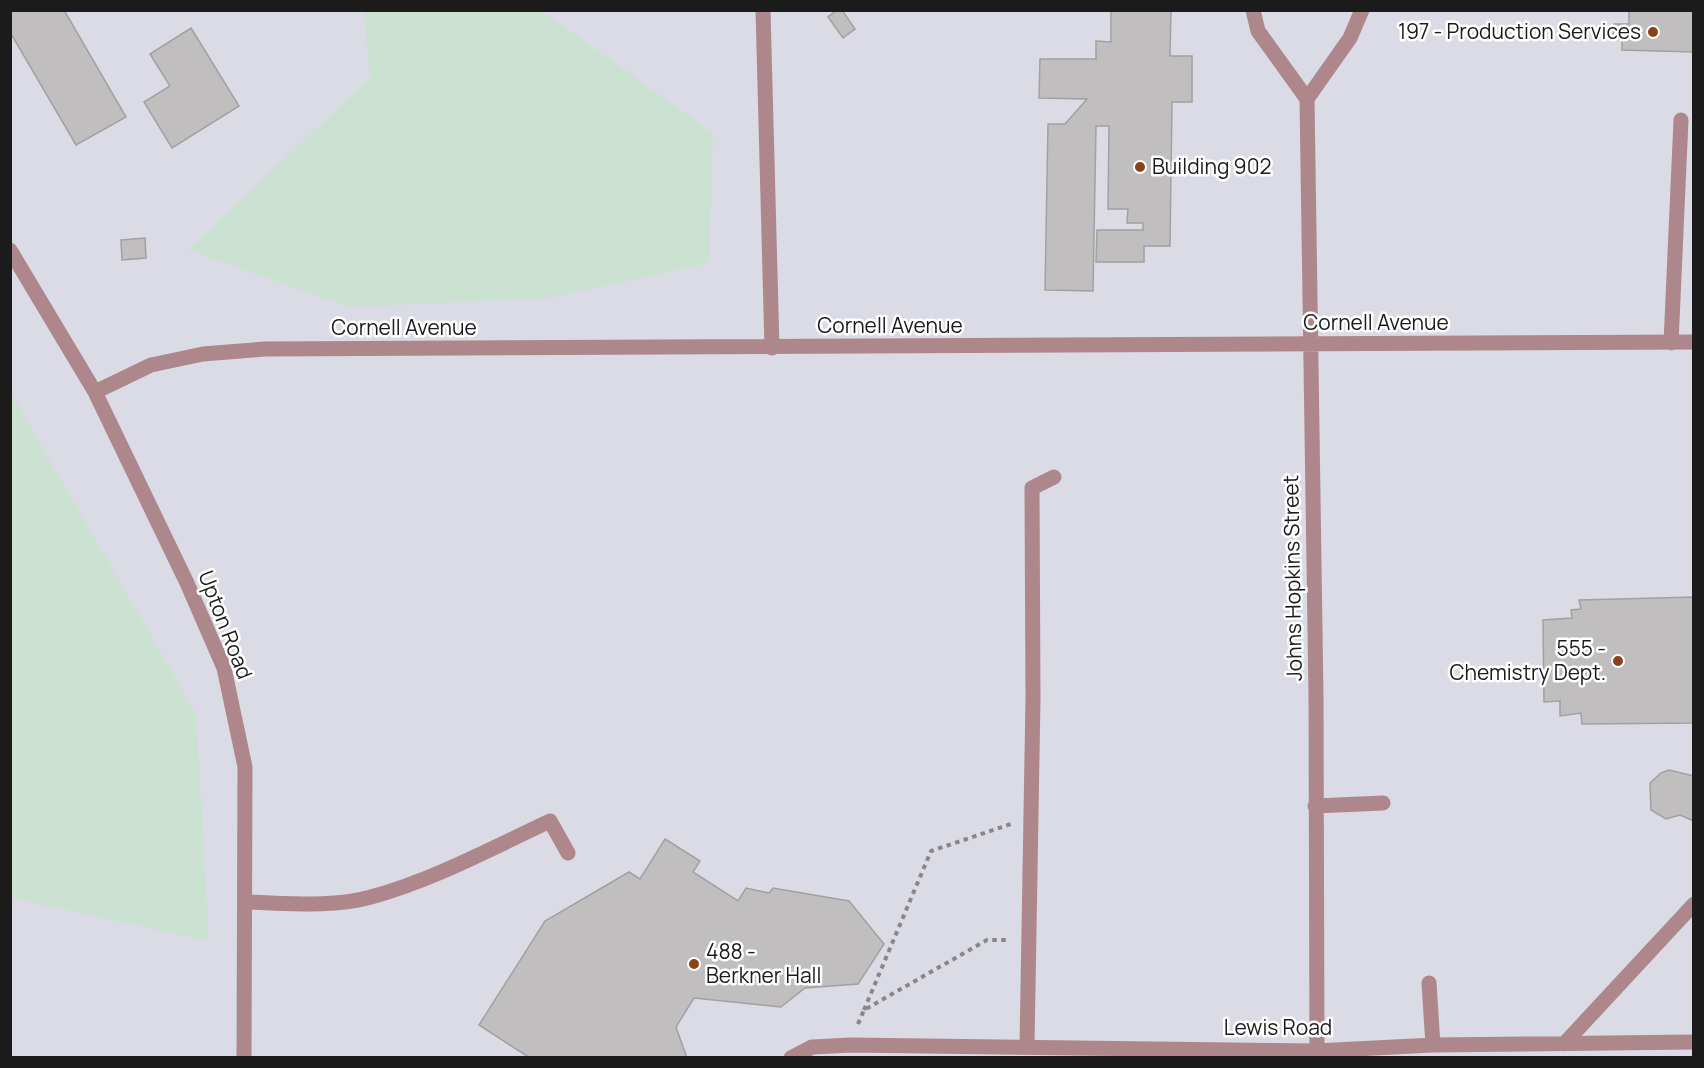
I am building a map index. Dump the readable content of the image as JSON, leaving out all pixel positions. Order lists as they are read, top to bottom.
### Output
{
  "streets": {
    "street": [
      "Cornell Avenue",
      "Johns Hopkins Street",
      "Upton Road",
      "Lewis Road"
    ]
  },
  "crossings": [
    ["Cornell Avenue", "Johns Hopkins Street"],
    ["Cornell Avenue", "Upton Road"],
    ["Johns Hopkins Street", "Lewis Road"]
  ],
  "places": [
    "197 - Production Services",
    "Building 902",
    "555 - Chemistry Dept.",
    "488 - Berkner Hall"
  ]
}
